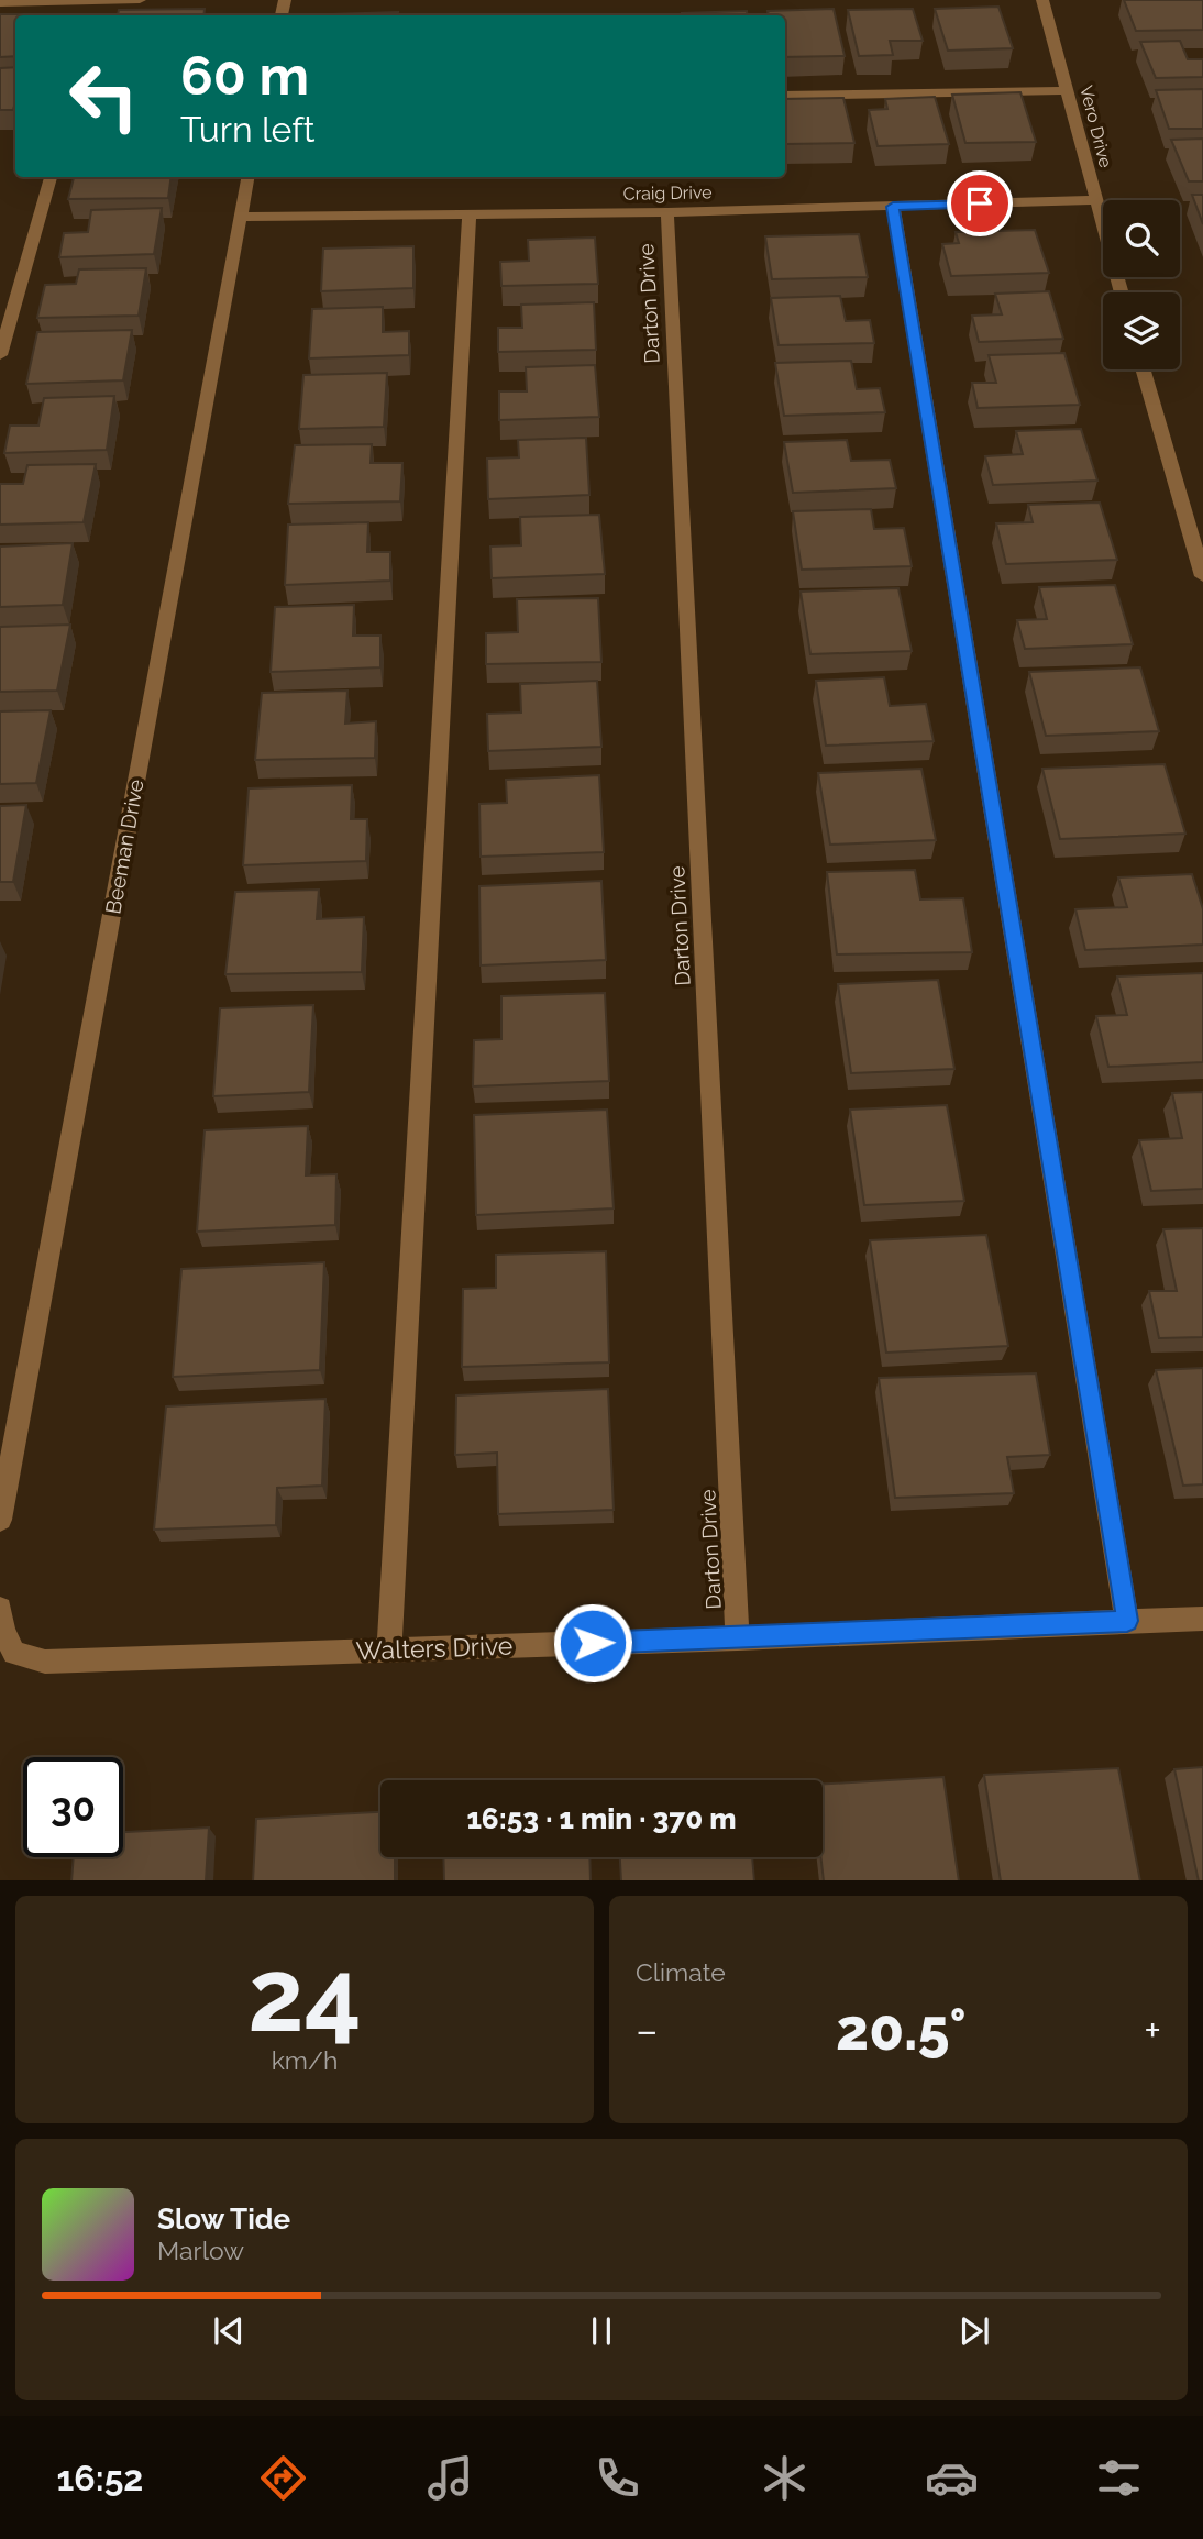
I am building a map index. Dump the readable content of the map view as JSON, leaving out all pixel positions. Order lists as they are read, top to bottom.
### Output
{
  "streets": {
    "street": [
      "Vero Drive",
      "Craig Drive",
      "Darton Drive",
      "Beeman Drive",
      "Walters Drive"
    ]
  },
  "crossings": [
    ["Vero Drive", "Craig Drive"],
    ["Craig Drive", "Darton Drive"],
    ["Craig Drive", "Beeman Drive"],
    ["Darton Drive", "Walters Drive"]
  ],
  "page": {
    "turn": ["60 m", "Turn left"],
    "limit": "30",
    "trip": "16:53 · 1 min · 370 m",
    "tile": [
      ["24", "km/h"],
      "Climate"
    ],
    "heat": ["−", "20.5°", "+"],
    "song": ["Slow Tide", "Marlow"],
    "tabs": "16:52"
  }
}
